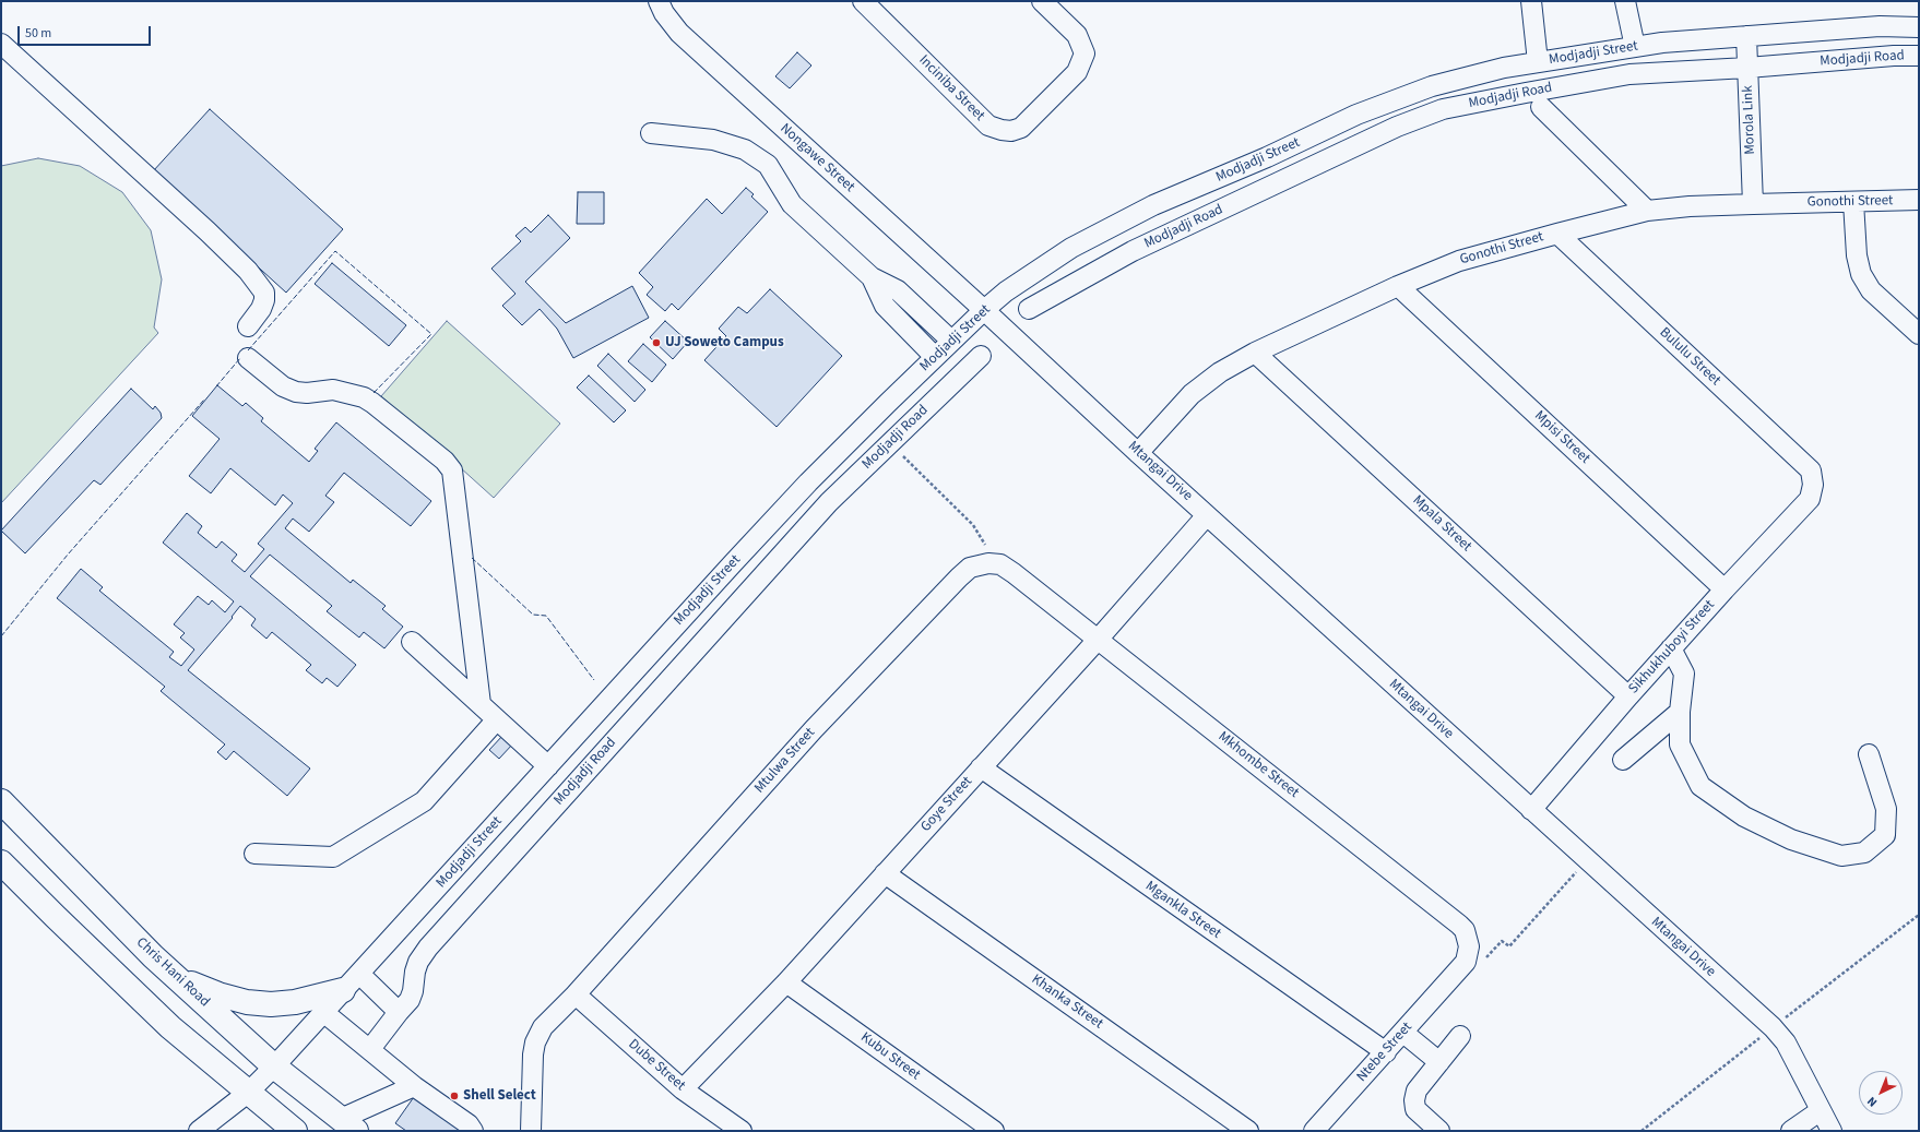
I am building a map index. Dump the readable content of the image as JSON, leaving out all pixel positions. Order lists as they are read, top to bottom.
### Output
{
  "streets": {
    "main road": ["Chris Hani Road"],
    "street": [
      "Modjadji Street",
      "Modjadji Road",
      "Inciniba Street",
      "Morola Link",
      "Nongawe Street",
      "Gonothi Street",
      "Bululu Street",
      "Mpisi Street",
      "Mtangai Drive",
      "Mpala Street",
      "Sikhukhuboyi Street",
      "Mtulwa Street",
      "Mkhombe Street",
      "Goye Street",
      "Mgankla Street",
      "Khanka Street",
      "Ntebe Street",
      "Kubu Street",
      "Dube Street"
    ]
  },
  "crossings": [
    ["Modjadji Street", "Modjadji Road"],
    ["Modjadji Street", "Morola Link"],
    ["Modjadji Street", "Nongawe Street"],
    ["Modjadji Street", "Mtangai Drive"],
    ["Modjadji Street", "Chris Hani Road"],
    ["Modjadji Road", "Morola Link"],
    ["Morola Link", "Gonothi Street"],
    ["Nongawe Street", "Mtangai Drive"],
    ["Gonothi Street", "Bululu Street"],
    ["Gonothi Street", "Mpisi Street"],
    ["Gonothi Street", "Mtangai Drive"],
    ["Gonothi Street", "Mpala Street"],
    ["Bululu Street", "Sikhukhuboyi Street"],
    ["Mpisi Street", "Sikhukhuboyi Street"],
    ["Mtangai Drive", "Sikhukhuboyi Street"],
    ["Mtangai Drive", "Goye Street"],
    ["Mpala Street", "Sikhukhuboyi Street"],
    ["Mtulwa Street", "Mkhombe Street"],
    ["Mtulwa Street", "Dube Street"],
    ["Mkhombe Street", "Goye Street"],
    ["Mkhombe Street", "Ntebe Street"],
    ["Goye Street", "Mgankla Street"],
    ["Goye Street", "Khanka Street"],
    ["Goye Street", "Kubu Street"],
    ["Goye Street", "Dube Street"],
    ["Mgankla Street", "Ntebe Street"]
  ],
  "places": ["UJ Soweto Campus", "Shell Select"],
  "scale_bar": "50 m",
  "north": "bottom left"
}
